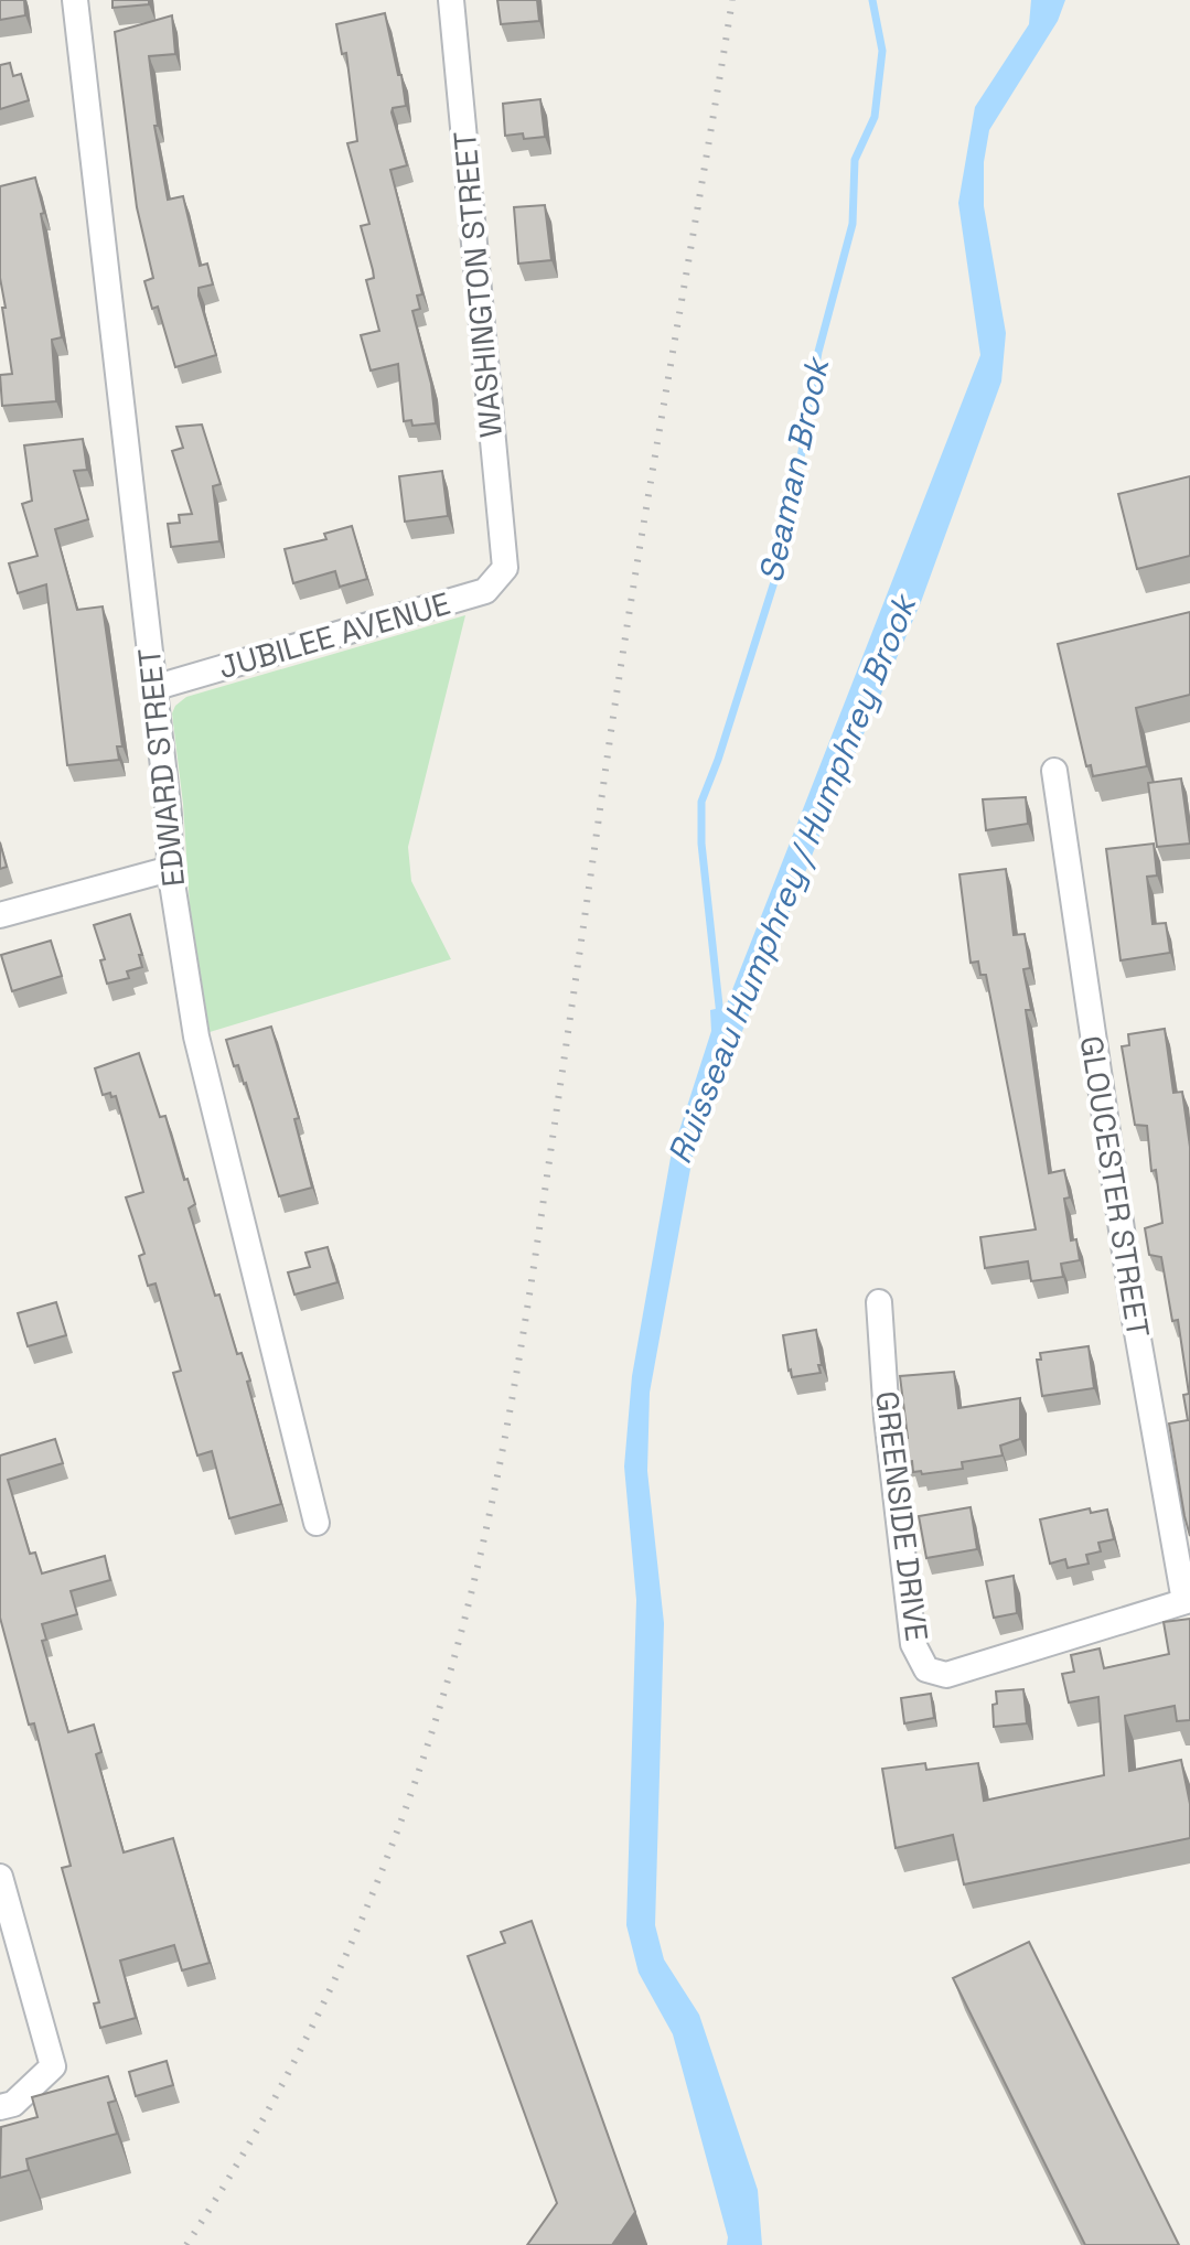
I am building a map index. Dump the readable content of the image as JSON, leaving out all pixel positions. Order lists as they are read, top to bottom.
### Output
{
  "streets": {
    "street": [
      "WASHINGTON STREET",
      "JUBILEE AVENUE",
      "EDWARD STREET",
      "GLOUCESTER STREET",
      "GREENSIDE DRIVE"
    ]
  },
  "crossings": [
    ["WASHINGTON STREET", "JUBILEE AVENUE"],
    ["JUBILEE AVENUE", "EDWARD STREET"],
    ["GLOUCESTER STREET", "GREENSIDE DRIVE"]
  ],
  "water": ["Seaman Brook", "Ruisseau Humphrey / Humphrey Brook"]
}
